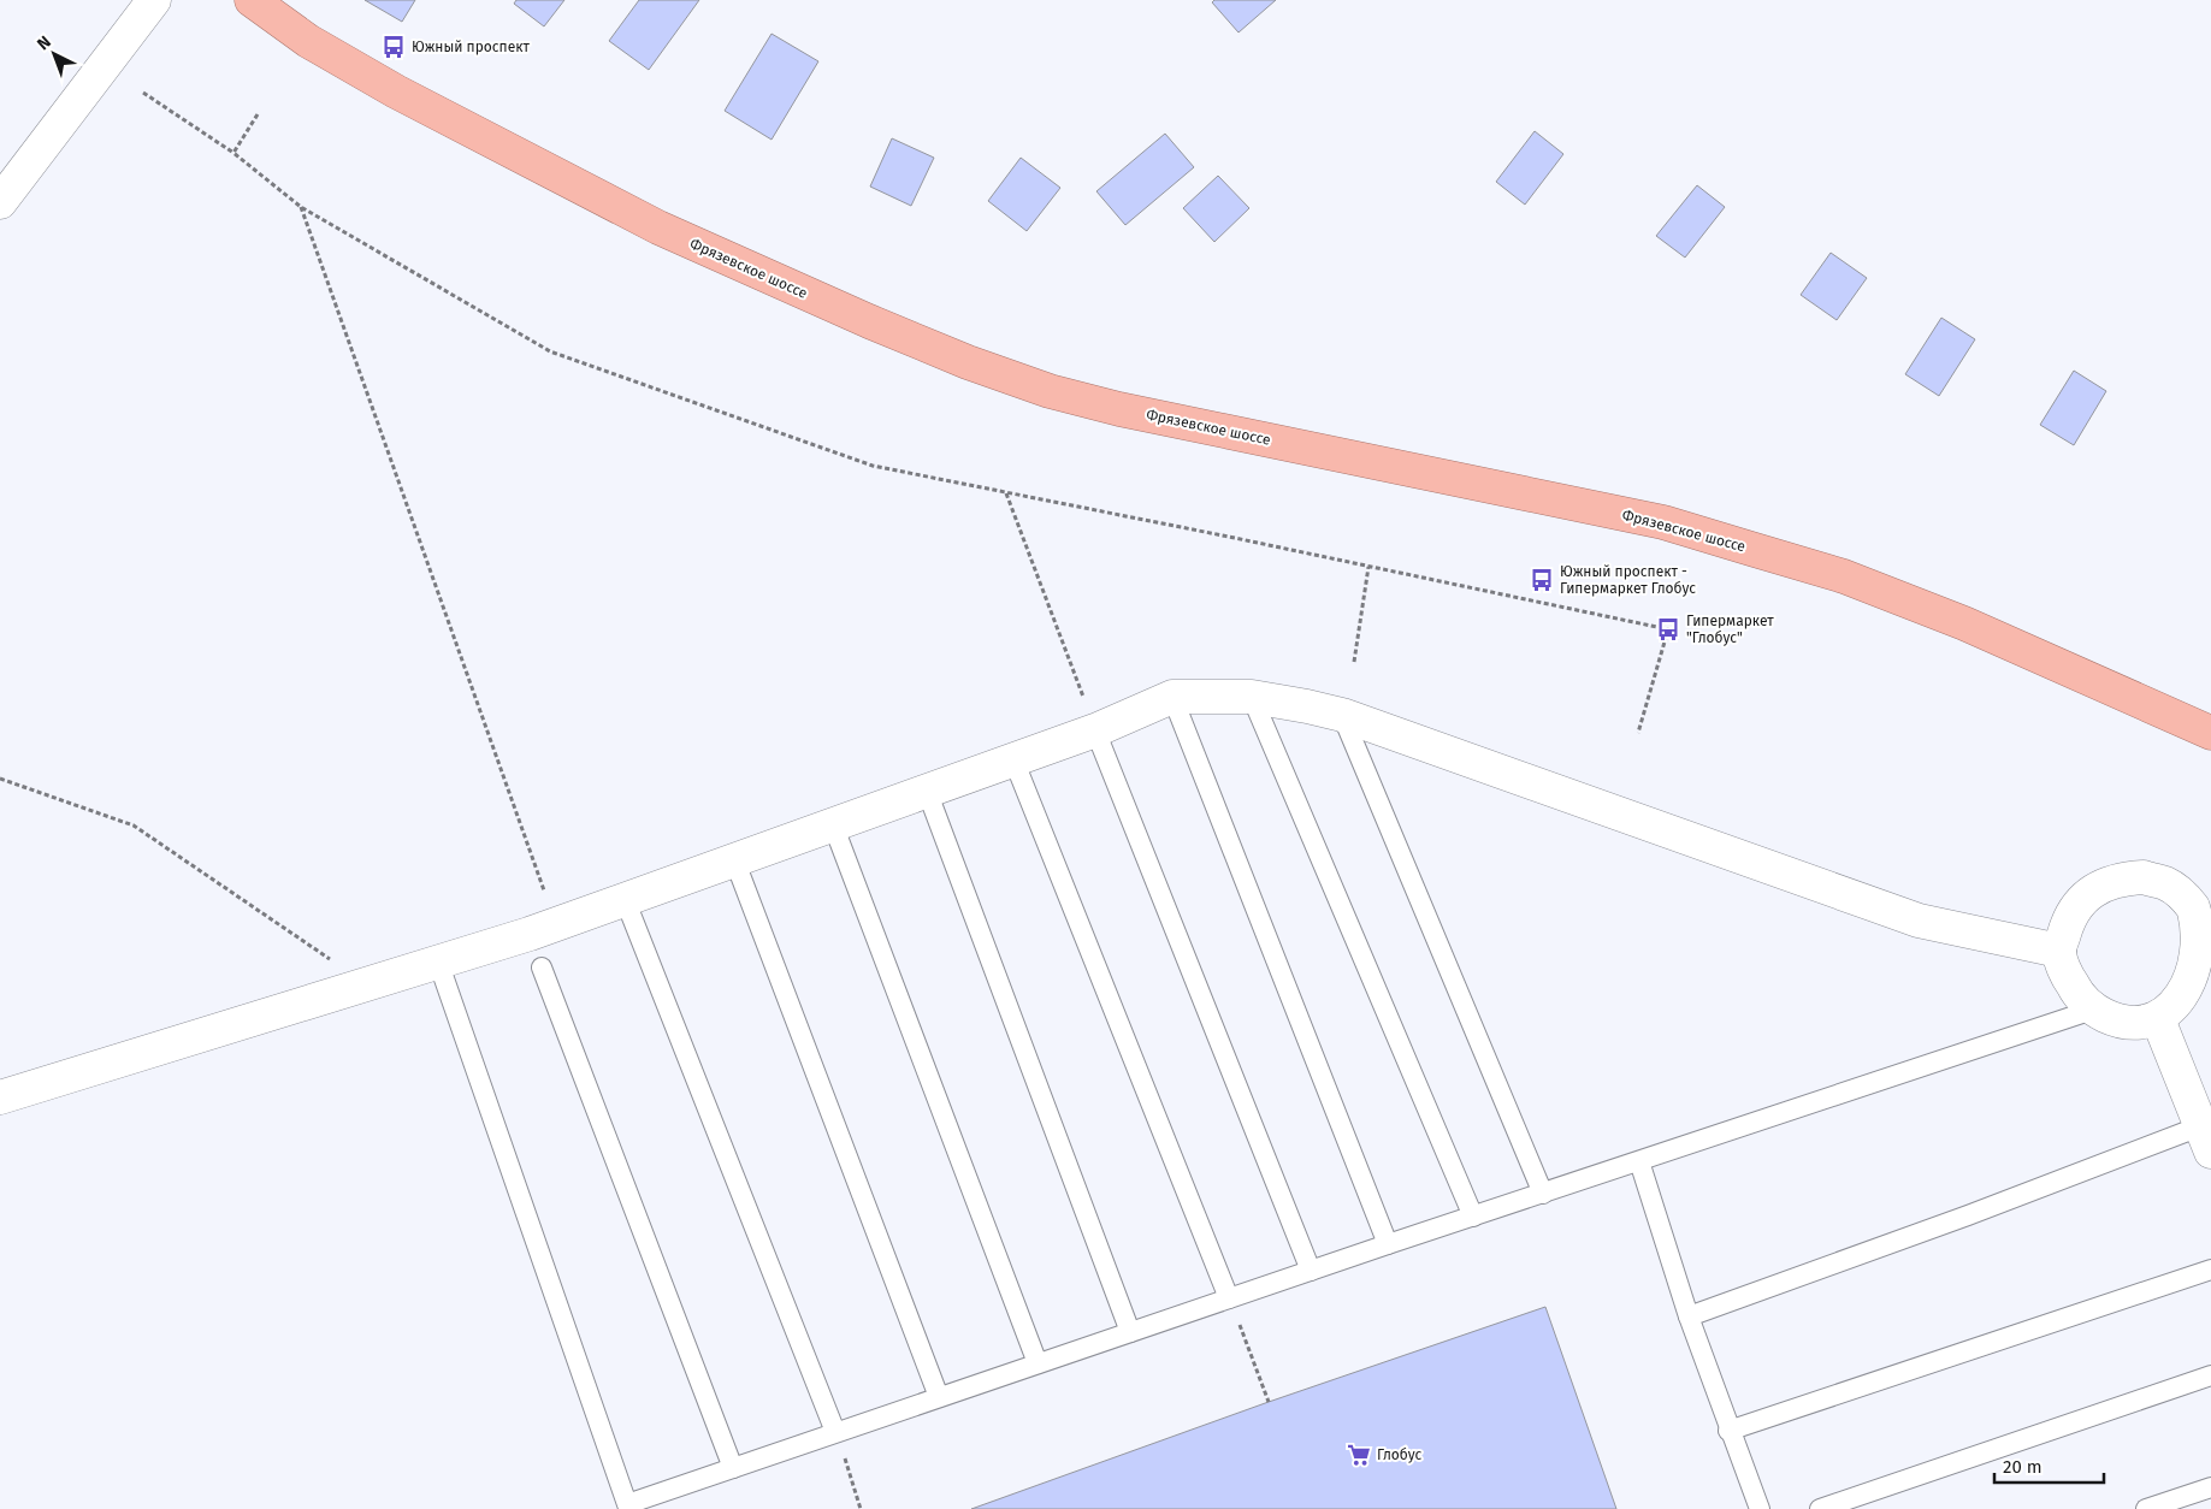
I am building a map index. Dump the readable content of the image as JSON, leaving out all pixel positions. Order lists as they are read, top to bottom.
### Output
{
  "streets": {
    "highway": ["Фрязевское шоссе"]
  },
  "places": {
    "bus stop": ["Южный проспект", "Южный проспект - Гипермаркет Глобус", "Гипермаркет \"Глобус\""],
    "supermarket": ["Глобус"]
  },
  "scale_bar": "20 m",
  "north": "top left"
}
